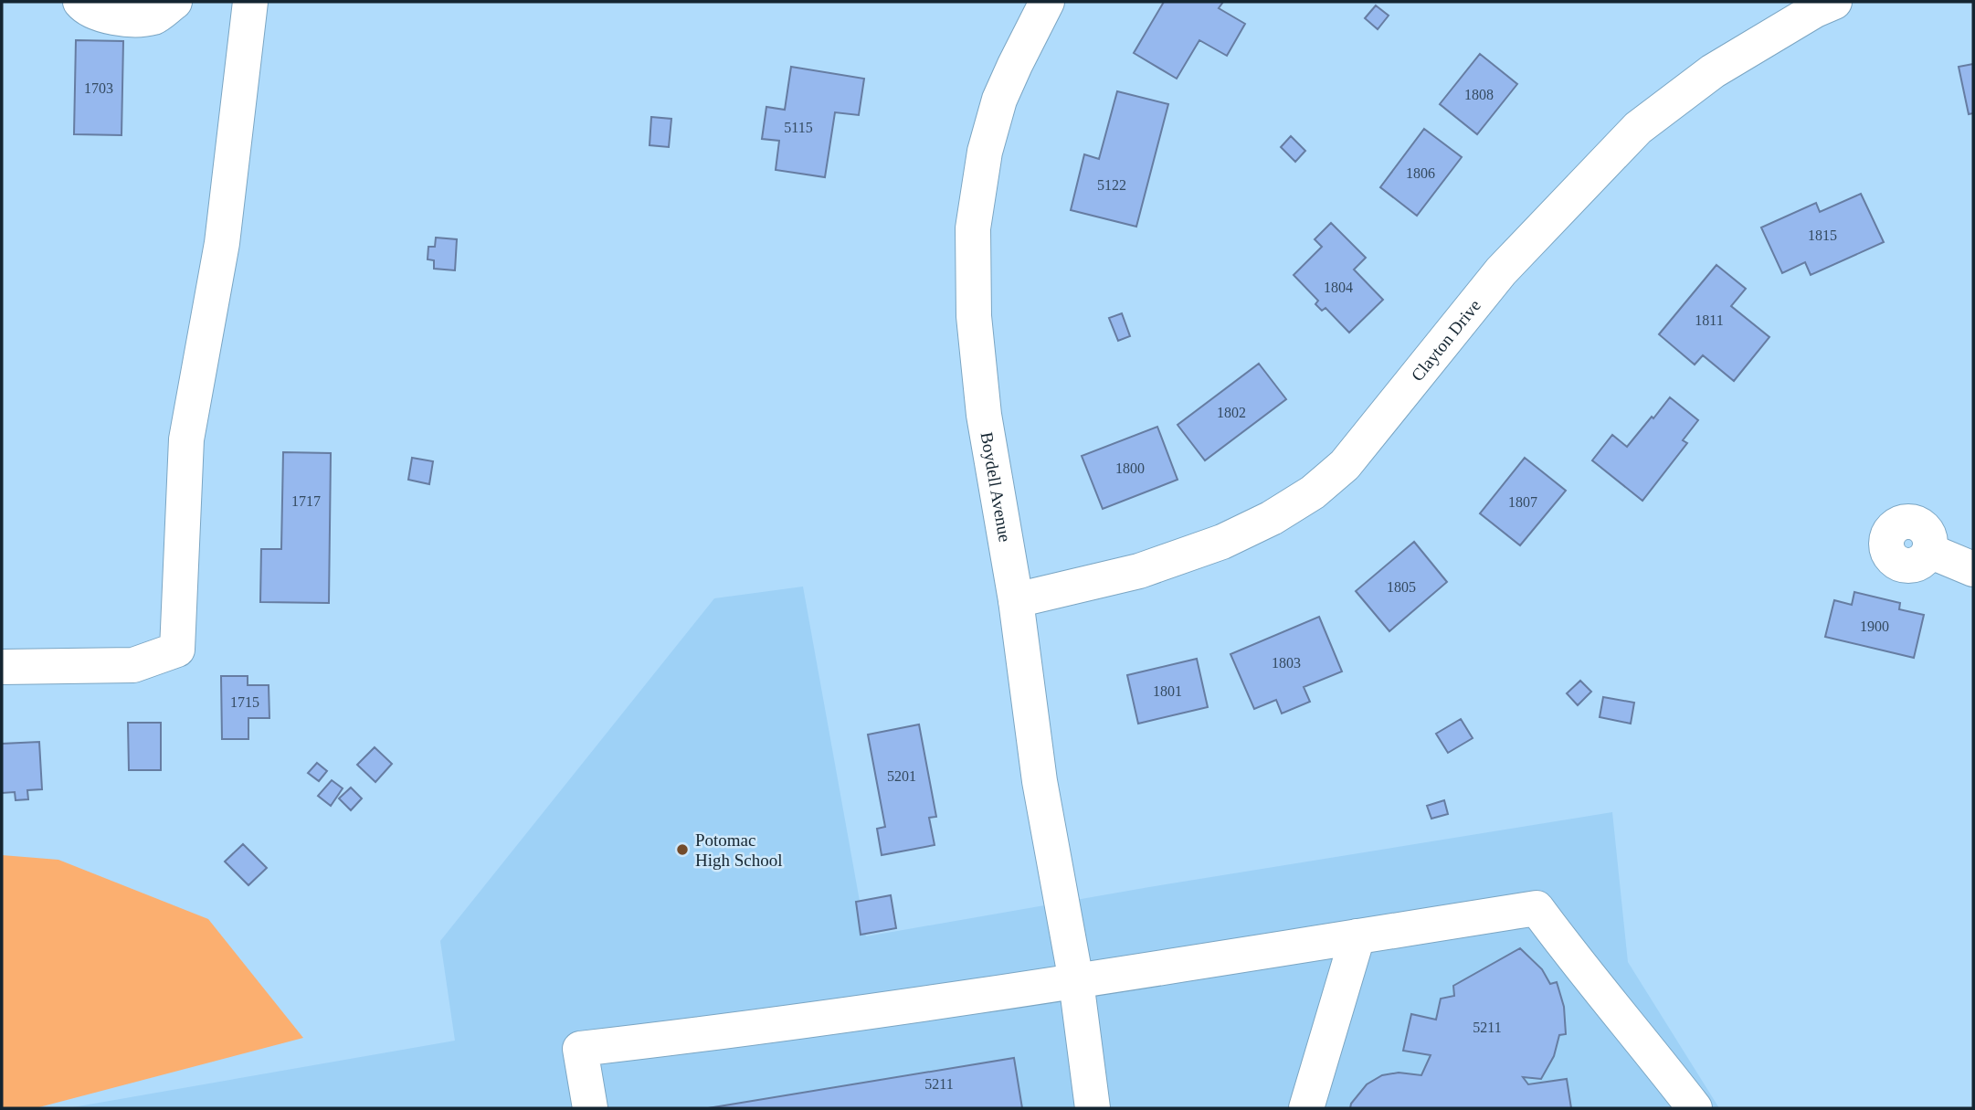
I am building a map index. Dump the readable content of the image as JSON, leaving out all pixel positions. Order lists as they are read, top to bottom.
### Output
{
  "streets": {
    "street": ["Clayton Drive", "Boydell Avenue"]
  },
  "crossings": [
    ["Clayton Drive", "Boydell Avenue"]
  ],
  "places": ["Potomac High School"],
  "house_numbers": [
    "1703",
    "1808",
    "5115",
    "1806",
    "5122",
    "1815",
    "1804",
    "1811",
    "1802",
    "1800",
    "1717",
    "1807",
    "1805",
    "1900",
    "1803",
    "1801",
    "1715",
    "5201",
    "5211",
    "5211"
  ]
}
